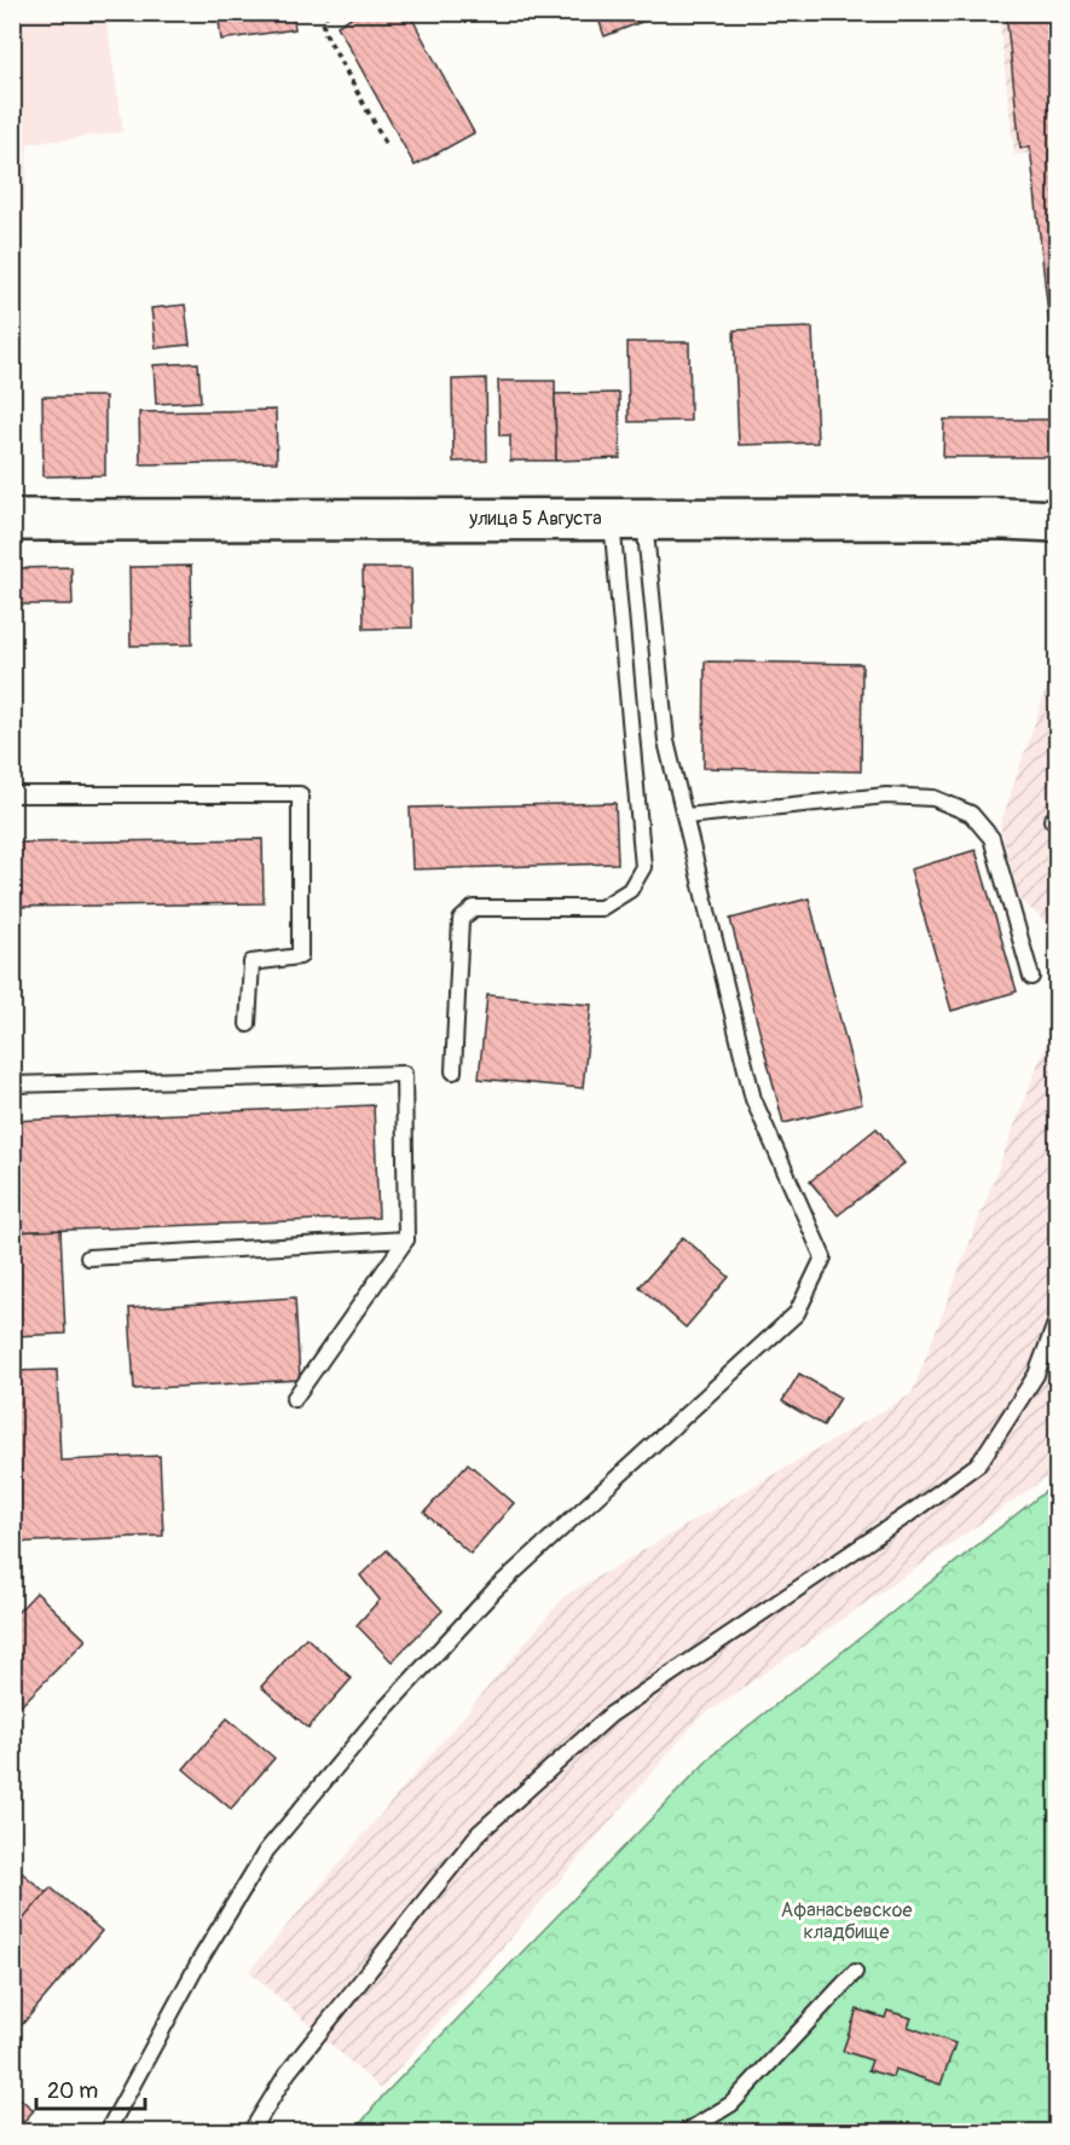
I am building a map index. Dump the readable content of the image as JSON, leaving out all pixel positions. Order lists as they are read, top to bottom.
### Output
{
  "streets": {
    "main road": ["улица 5 Августа"]
  },
  "parks": ["Афанасьевское кладбище"],
  "scale_bar": "20 m"
}
